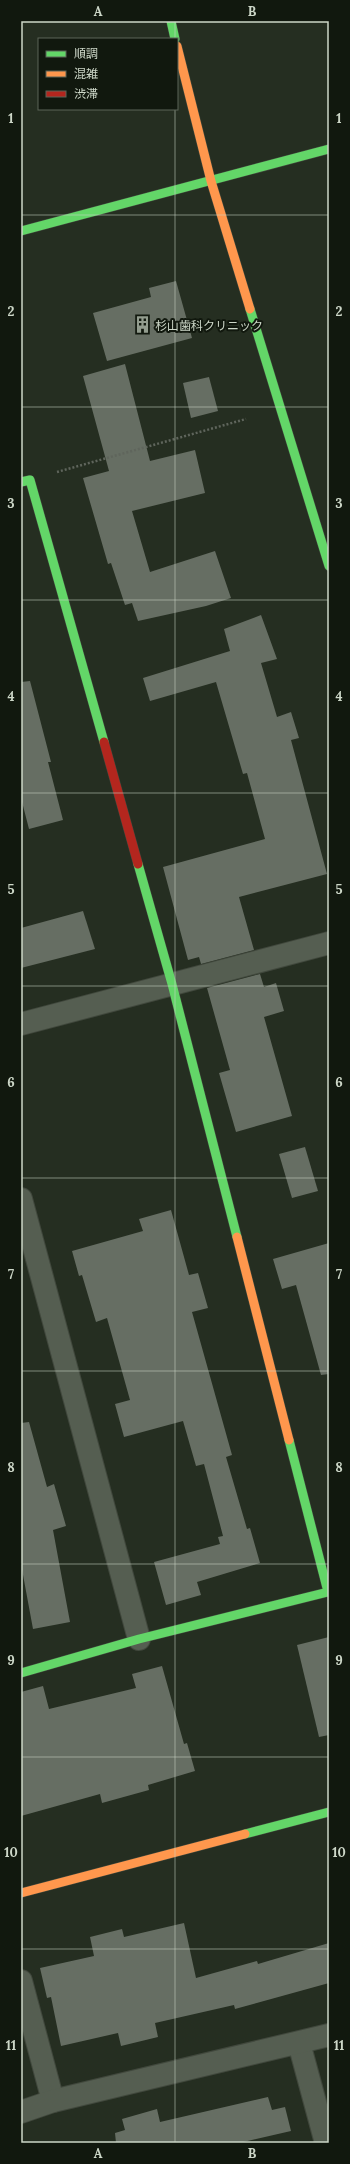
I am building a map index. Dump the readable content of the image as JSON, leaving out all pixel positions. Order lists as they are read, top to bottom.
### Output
{
  "places": {
    "building": ["杉山歯科クリニック"]
  },
  "legend": ["順調", "混雑", "渋滞"],
  "grid": {
    "columns": ["A", "B"],
    "rows": [
      "1",
      "2",
      "3",
      "4",
      "5",
      "6",
      "7",
      "8",
      "9",
      "10",
      "11"
    ]
  }
}
